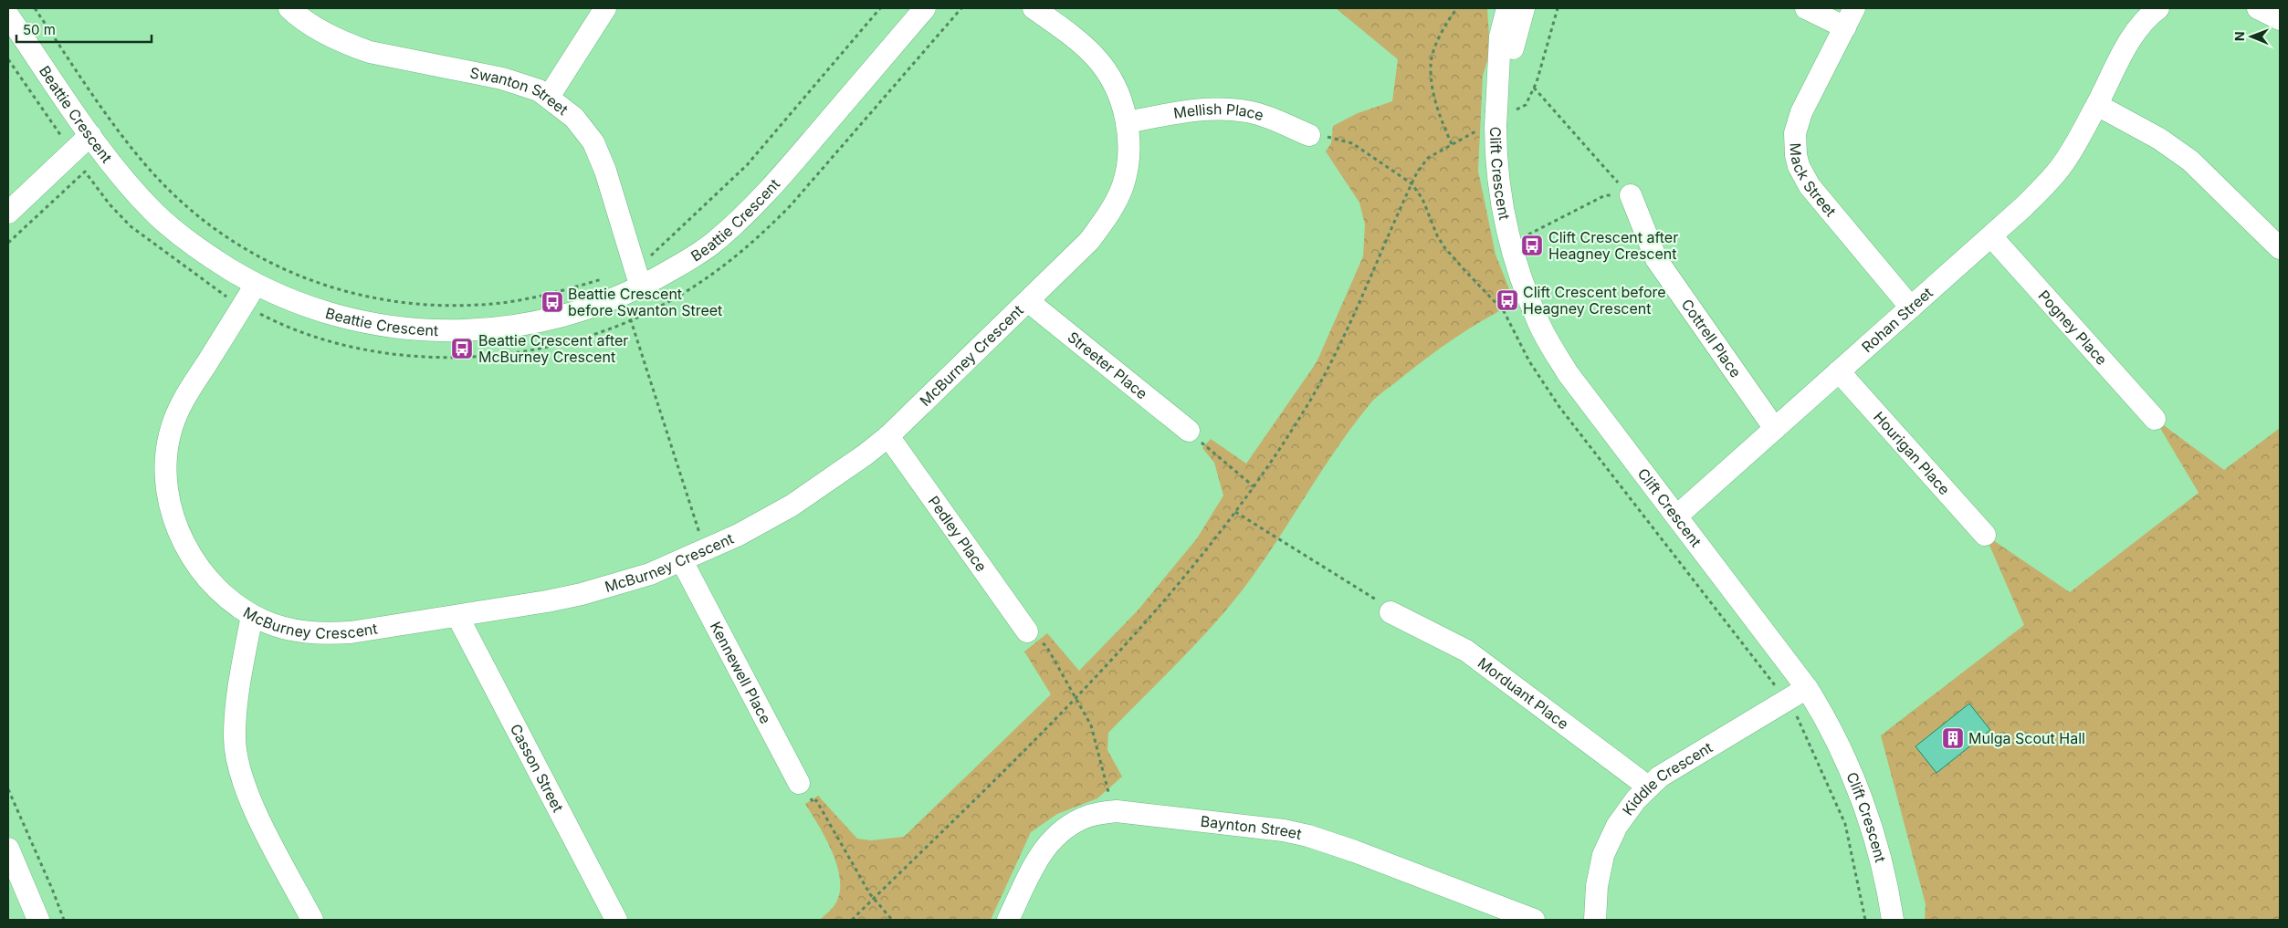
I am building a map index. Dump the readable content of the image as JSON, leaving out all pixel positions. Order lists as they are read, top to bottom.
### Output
{
  "streets": {
    "street": [
      "Swanton Street",
      "Beattie Crescent",
      "Mellish Place",
      "Clift Crescent",
      "Mack Street",
      "Rohan Street",
      "Pogney Place",
      "Cottrell Place",
      "McBurney Crescent",
      "Streeter Place",
      "Hourigan Place",
      "Pedley Place",
      "Kennewell Place",
      "Morduant Place",
      "Casson Street",
      "Kiddle Crescent",
      "Baynton Street"
    ]
  },
  "crossings": [
    ["Swanton Street", "Beattie Crescent"],
    ["Beattie Crescent", "McBurney Crescent"],
    ["Mellish Place", "McBurney Crescent"],
    ["Clift Crescent", "Rohan Street"],
    ["Clift Crescent", "Kiddle Crescent"],
    ["Mack Street", "Rohan Street"],
    ["Rohan Street", "Pogney Place"],
    ["Rohan Street", "Cottrell Place"],
    ["Rohan Street", "Hourigan Place"],
    ["McBurney Crescent", "Streeter Place"],
    ["McBurney Crescent", "Pedley Place"],
    ["McBurney Crescent", "Kennewell Place"],
    ["McBurney Crescent", "Casson Street"],
    ["Morduant Place", "Kiddle Crescent"]
  ],
  "places": {
    "bus stop": [
      "Clift Crescent after Heagney Crescent",
      "Clift Crescent before Heagney Crescent",
      "Beattie Crescent before Swanton Street",
      "Beattie Crescent after McBurney Crescent"
    ],
    "building": ["Mulga Scout Hall"]
  },
  "scale_bar": "50 m",
  "north": "left"
}
